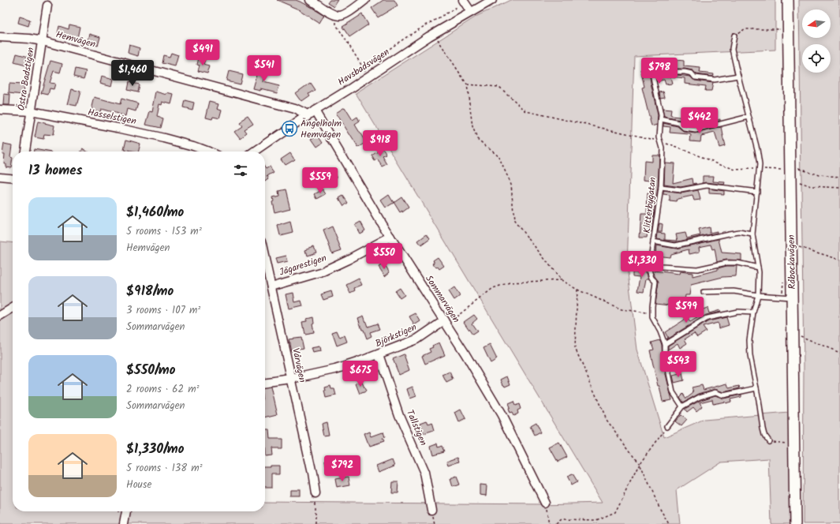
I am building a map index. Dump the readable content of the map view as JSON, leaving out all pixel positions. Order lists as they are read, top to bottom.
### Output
{
  "streets": {
    "street": [
      "Hemvägen",
      "Havsbadsvägen",
      "Östra Badstigen",
      "Hasselstigen",
      "Råbockavägen",
      "Jägarestigen",
      "Sommarvägen",
      "Björkstigen",
      "Vårvägen",
      "Tallstigen"
    ],
    "lane": ["Klitterbygatan"]
  },
  "crossings": [
    ["Hemvägen", "Havsbadsvägen"],
    ["Hemvägen", "Östra Badstigen"],
    ["Havsbadsvägen", "Sommarvägen"],
    ["Östra Badstigen", "Hasselstigen"],
    ["Jägarestigen", "Sommarvägen"],
    ["Jägarestigen", "Vårvägen"],
    ["Sommarvägen", "Björkstigen"],
    ["Björkstigen", "Vårvägen"],
    ["Björkstigen", "Tallstigen"]
  ],
  "places": {
    "bus stop": ["Ängelholm Hemvägen"]
  },
  "north": "left",
  "page": {
    "price": [
      "$491",
      "$541",
      "$798",
      "$1,460",
      "$442",
      "$918",
      "$559",
      "$550",
      "$1,330",
      "$599",
      "$543",
      "$675",
      "$792"
    ],
    "heading": "13 homes",
    "list": [
      {
        "name": "$1,460/mo",
        "note": "5 rooms · 153 m² · Hemvägen"
      },
      {
        "name": "$918/mo",
        "note": "3 rooms · 107 m² · Sommarvägen"
      },
      {
        "name": "$550/mo",
        "note": "2 rooms · 62 m² · Sommarvägen"
      },
      {
        "name": "$1,330/mo",
        "note": "5 rooms · 138 m² · House"
      }
    ]
  }
}
